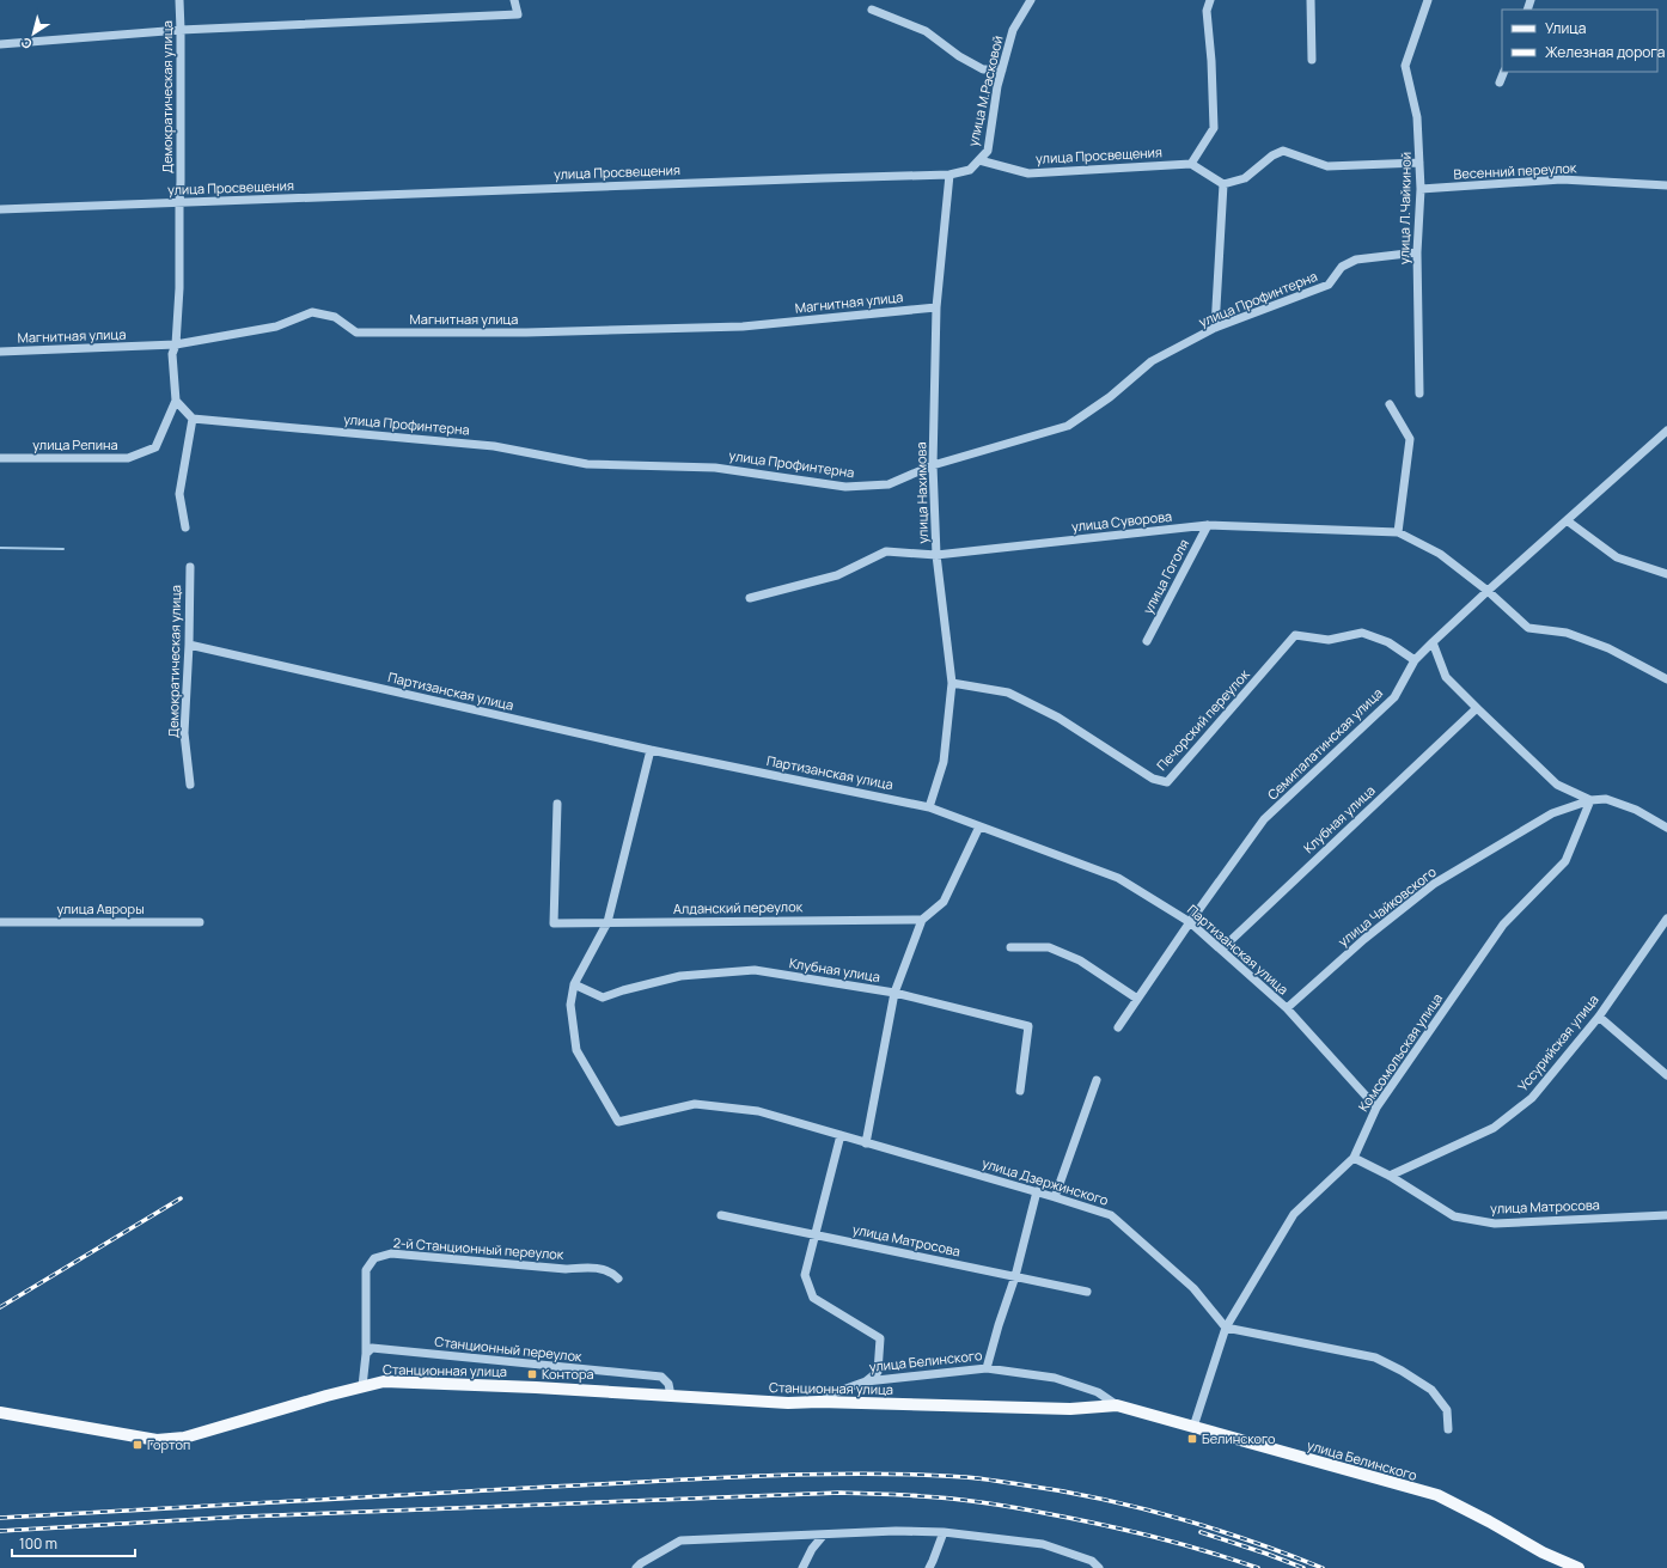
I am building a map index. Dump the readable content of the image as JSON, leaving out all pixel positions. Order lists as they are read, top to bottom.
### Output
{
  "streets": {
    "main road": ["улица Белинского", "Станционная улица"],
    "street": [
      "улица М.Расковой",
      "Демократическая улица",
      "улица Просвещения",
      "Весенний переулок",
      "улица Л.Чайкиной",
      "улица Профинтерна",
      "Магнитная улица",
      "улица Репина",
      "улица Нахимова",
      "улица Суворова",
      "улица Гоголя",
      "Партизанская улица",
      "Печорский переулок",
      "Семипалатинская улица",
      "Клубная улица",
      "улица Чайковского",
      "Алданский переулок",
      "улица Авроры",
      "Уссурийская улица",
      "Комсомольская улица",
      "улица Дзержинского",
      "улица Матросова",
      "2-й Станционный переулок",
      "Станционный переулок"
    ]
  },
  "crossings": [
    ["улица М.Расковой", "улица Просвещения"],
    ["Демократическая улица", "улица Просвещения"],
    ["Демократическая улица", "Магнитная улица"],
    ["Демократическая улица", "улица Репина"],
    ["Демократическая улица", "Партизанская улица"],
    ["улица Просвещения", "улица Нахимова"],
    ["Весенний переулок", "улица Л.Чайкиной"],
    ["улица Л.Чайкиной", "улица Профинтерна"],
    ["улица Профинтерна", "улица Нахимова"],
    ["Магнитная улица", "улица Нахимова"],
    ["улица Нахимова", "улица Суворова"],
    ["улица Нахимова", "Партизанская улица"],
    ["улица Нахимова", "Печорский переулок"],
    ["улица Суворова", "улица Гоголя"],
    ["улица Суворова", "Семипалатинская улица"],
    ["Партизанская улица", "Семипалатинская улица"],
    ["Партизанская улица", "Клубная улица"],
    ["Партизанская улица", "улица Чайковского"],
    ["Партизанская улица", "Комсомольская улица"],
    ["Печорский переулок", "Семипалатинская улица"],
    ["Клубная улица", "улица Дзержинского"],
    ["улица Чайковского", "Комсомольская улица"],
    ["Уссурийская улица", "улица Матросова"],
    ["Комсомольская улица", "улица Дзержинского"],
    ["Комсомольская улица", "улица Матросова"],
    ["Комсомольская улица", "улица Белинского"],
    ["2-й Станционный переулок", "Станционный переулок"],
    ["Станционный переулок", "Станционная улица"],
    ["улица Белинского", "Станционная улица"]
  ],
  "places": {
    "transit": ["Контора", "Белинского", "Гортоп"]
  },
  "legend": ["Улица", "Железная дорога"],
  "scale_bar": "100 m",
  "north": "bottom left"
}
